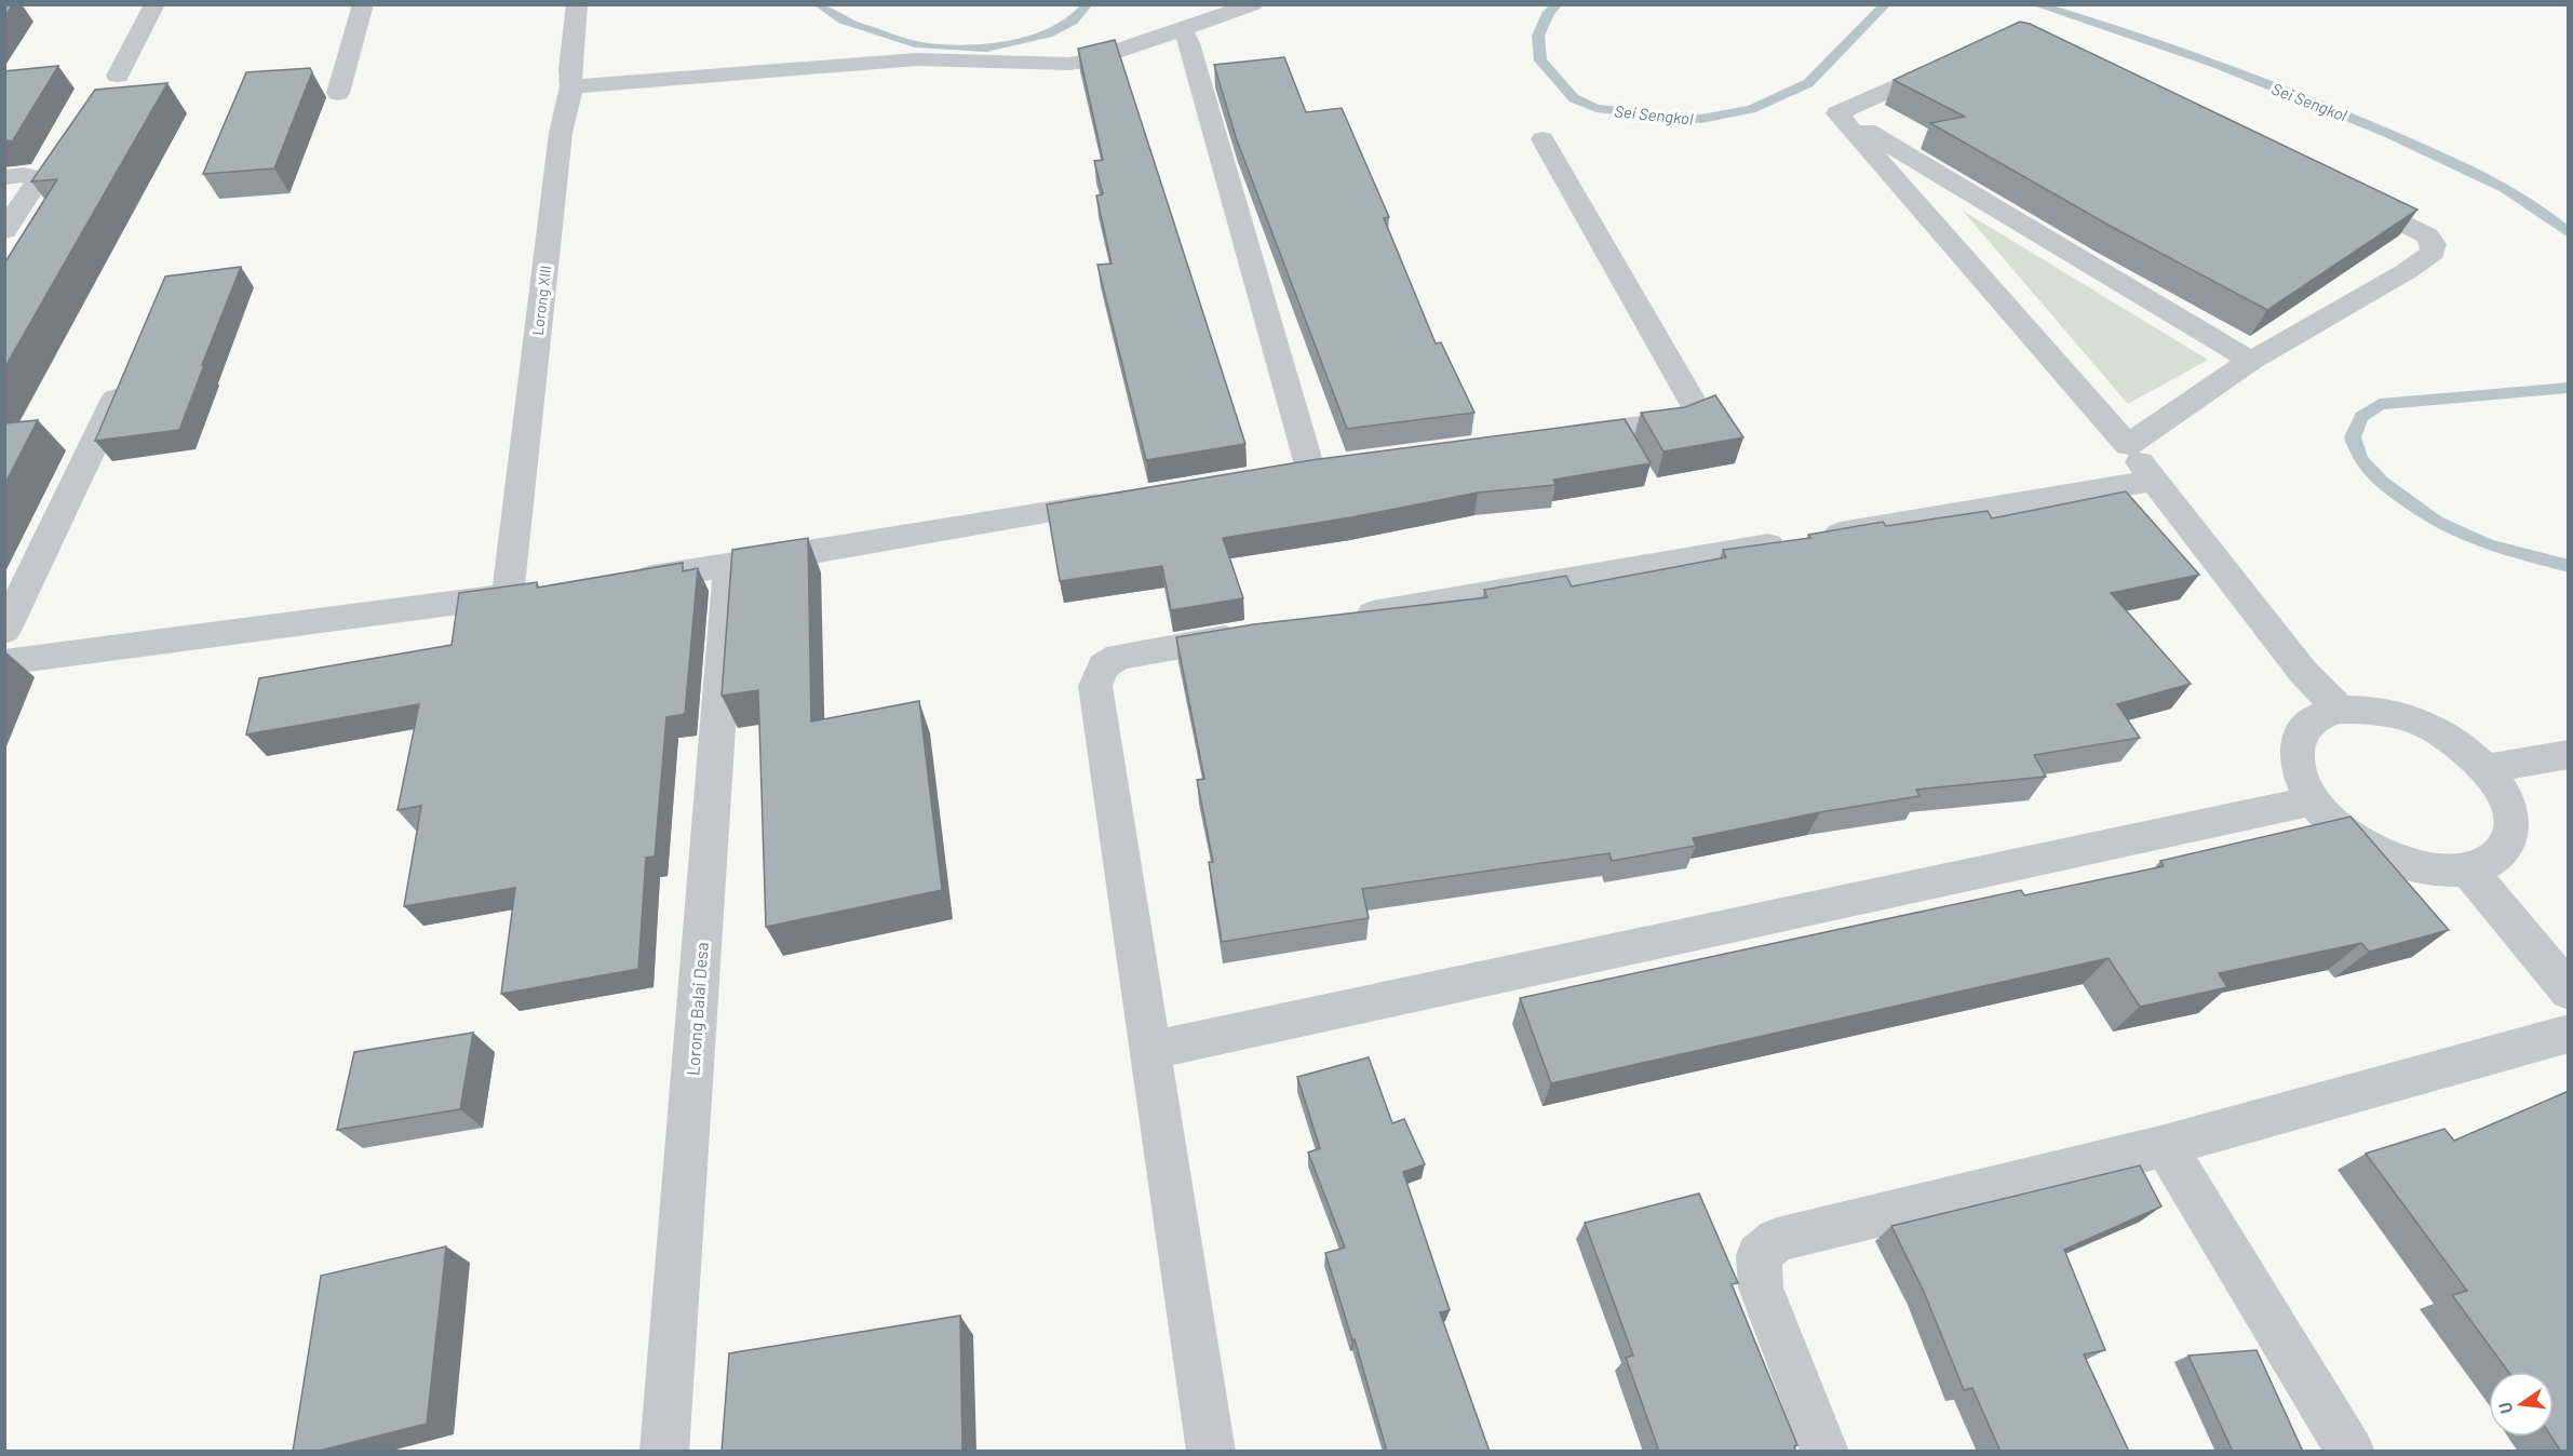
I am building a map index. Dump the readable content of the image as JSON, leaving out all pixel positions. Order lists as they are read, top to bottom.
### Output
{
  "streets": {
    "street": ["Lorong XIII", "Lorong Balai Desa"]
  },
  "water": ["Sei Sengkol"],
  "north": "left"
}
